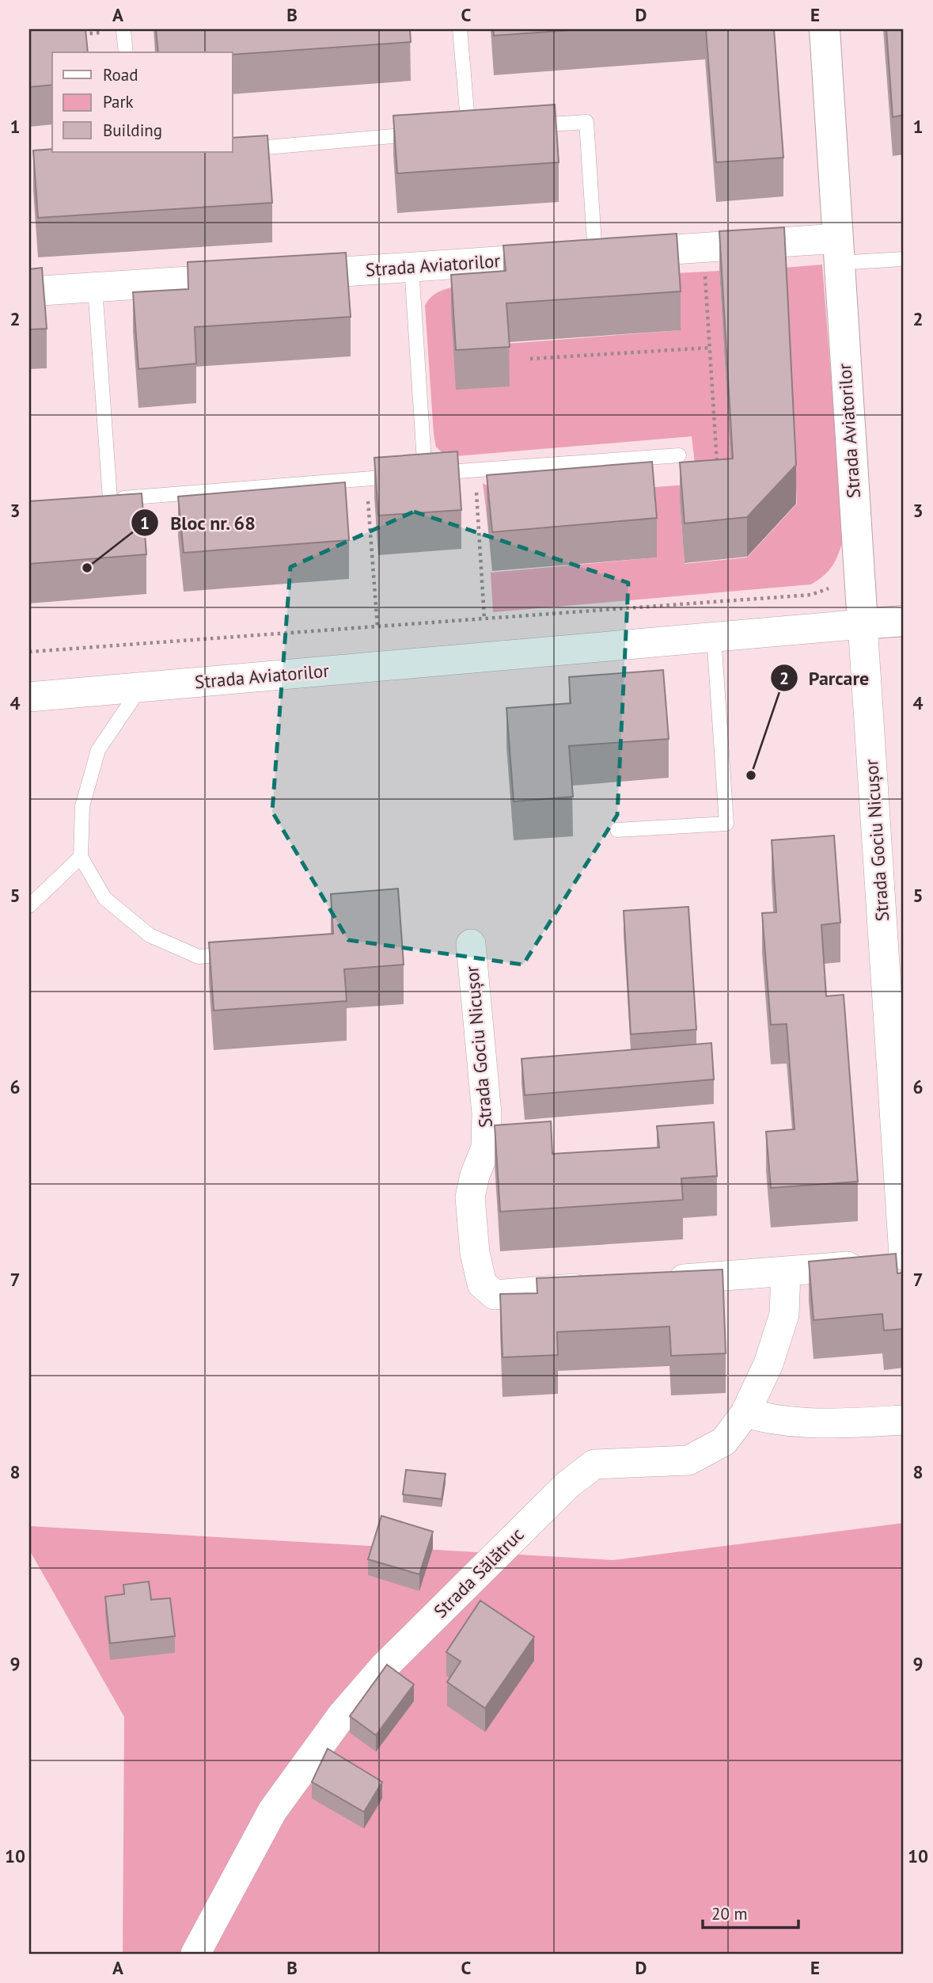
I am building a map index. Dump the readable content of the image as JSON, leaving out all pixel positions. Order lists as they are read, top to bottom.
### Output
{
  "streets": {
    "street": ["Strada Aviatorilor", "Strada Gociu Nicușor", "Strada Sălătruc"]
  },
  "crossings": [
    ["Strada Aviatorilor", "Strada Gociu Nicușor"],
    ["Strada Gociu Nicușor", "Strada Sălătruc"]
  ],
  "places": ["Bloc nr. 68", "Parcare"],
  "legend": ["Road", "Park", "Building"],
  "scale_bar": "20 m",
  "grid": {
    "columns": [
      "A",
      "B",
      "C",
      "D",
      "E"
    ],
    "rows": [
      "1",
      "2",
      "3",
      "4",
      "5",
      "6",
      "7",
      "8",
      "9",
      "10"
    ]
  }
}
